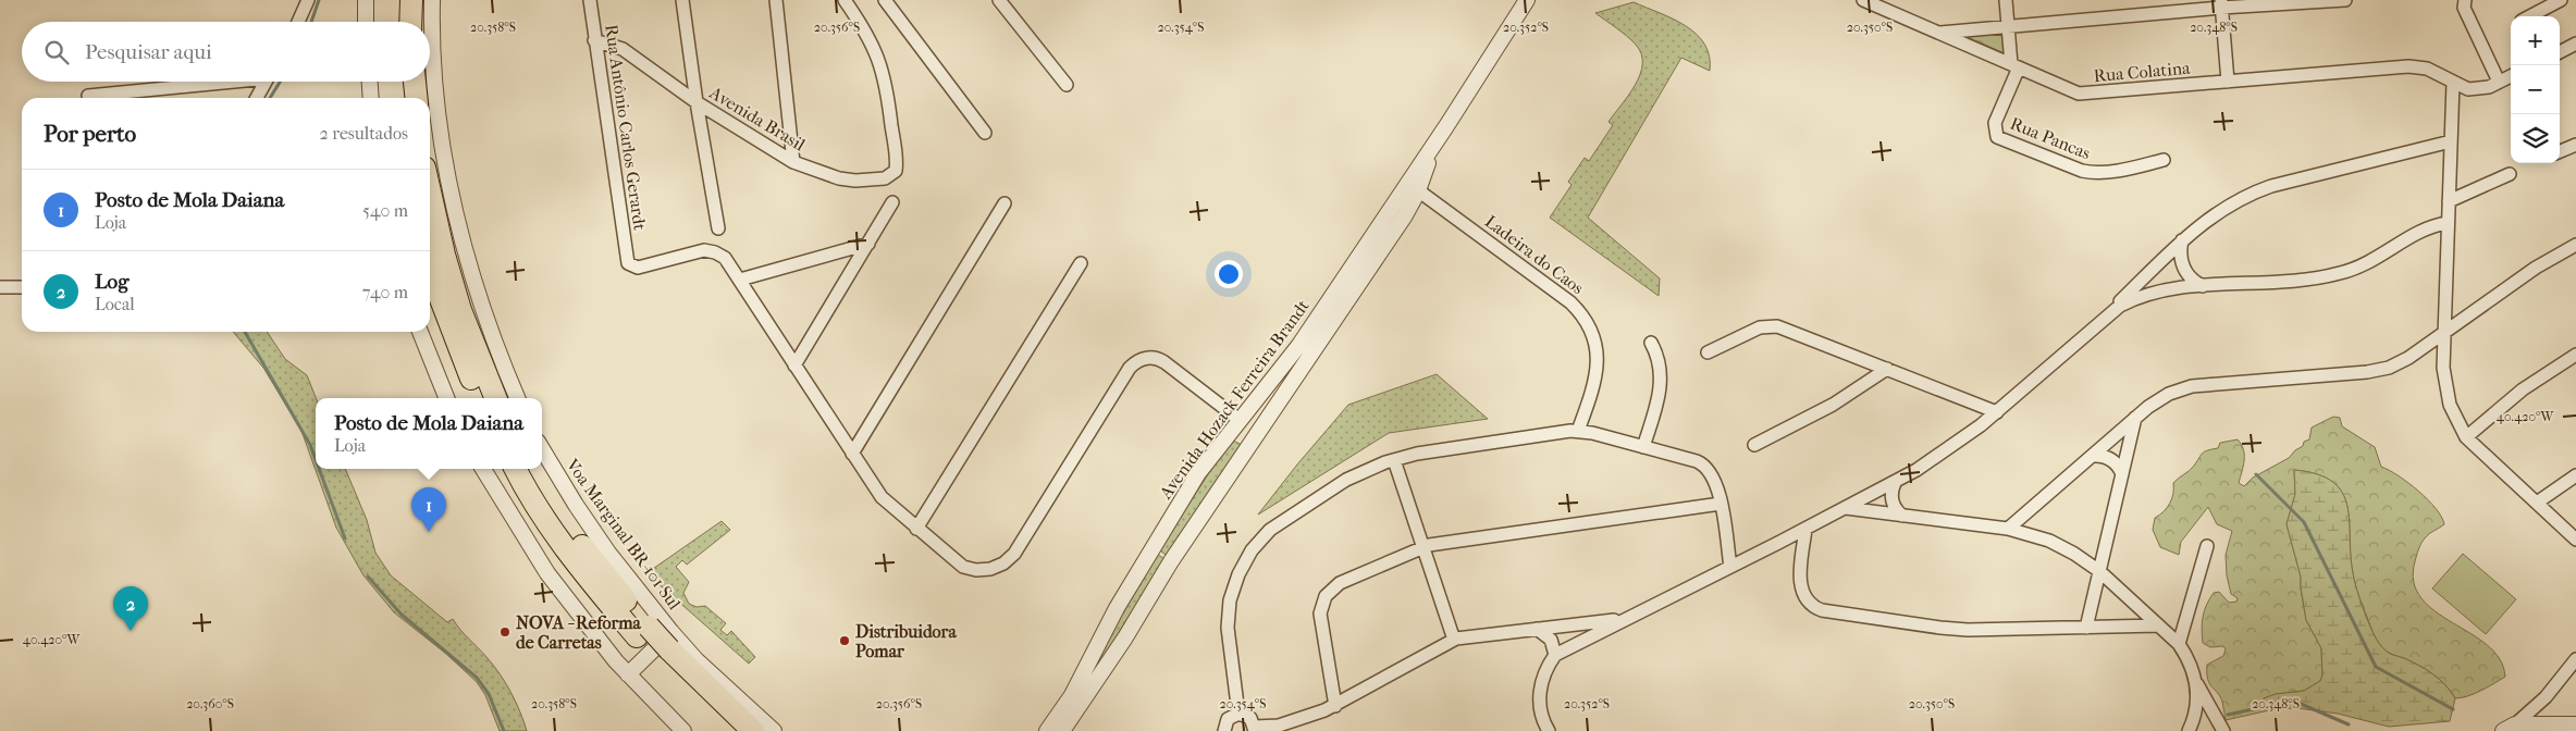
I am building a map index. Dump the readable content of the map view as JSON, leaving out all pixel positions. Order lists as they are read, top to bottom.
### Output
{
  "streets": {
    "street": [
      "Rua Colatina",
      "Avenida Brasil",
      "Rua Antônio Carlos Gerardt",
      "Rua Pancas",
      "Ladeira do Caos",
      "Avenida Hozack Ferreira Brandt"
    ]
  },
  "crossings": [
    ["Rua Colatina", "Rua Pancas"],
    ["Avenida Brasil", "Rua Antônio Carlos Gerardt"],
    ["Ladeira do Caos", "Avenida Hozack Ferreira Brandt"]
  ],
  "places": ["NOVA - Reforma de Carretas", "Distribuidora Pomar"],
  "page": {
    "map_buttons": ["+", "−"],
    "search": "Pesquisar aqui",
    "heading": ["Por perto", "2 resultados"],
    "list": [
      {
        "mark": "1",
        "name": "Posto de Mola Daiana",
        "note": "Loja",
        "value": "540 m"
      },
      {
        "mark": "2",
        "name": "Log",
        "note": "Local",
        "value": "740 m"
      }
    ],
    "popup": ["Posto de Mola Daiana", "Loja"],
    "pins": ["1", "2"]
  },
  "coordinates": [
    "20.358°S",
    "20.356°S",
    "20.354°S",
    "20.352°S",
    "20.350°S",
    "20.348°S",
    "40.420°W",
    "20.360°S"
  ]
}
